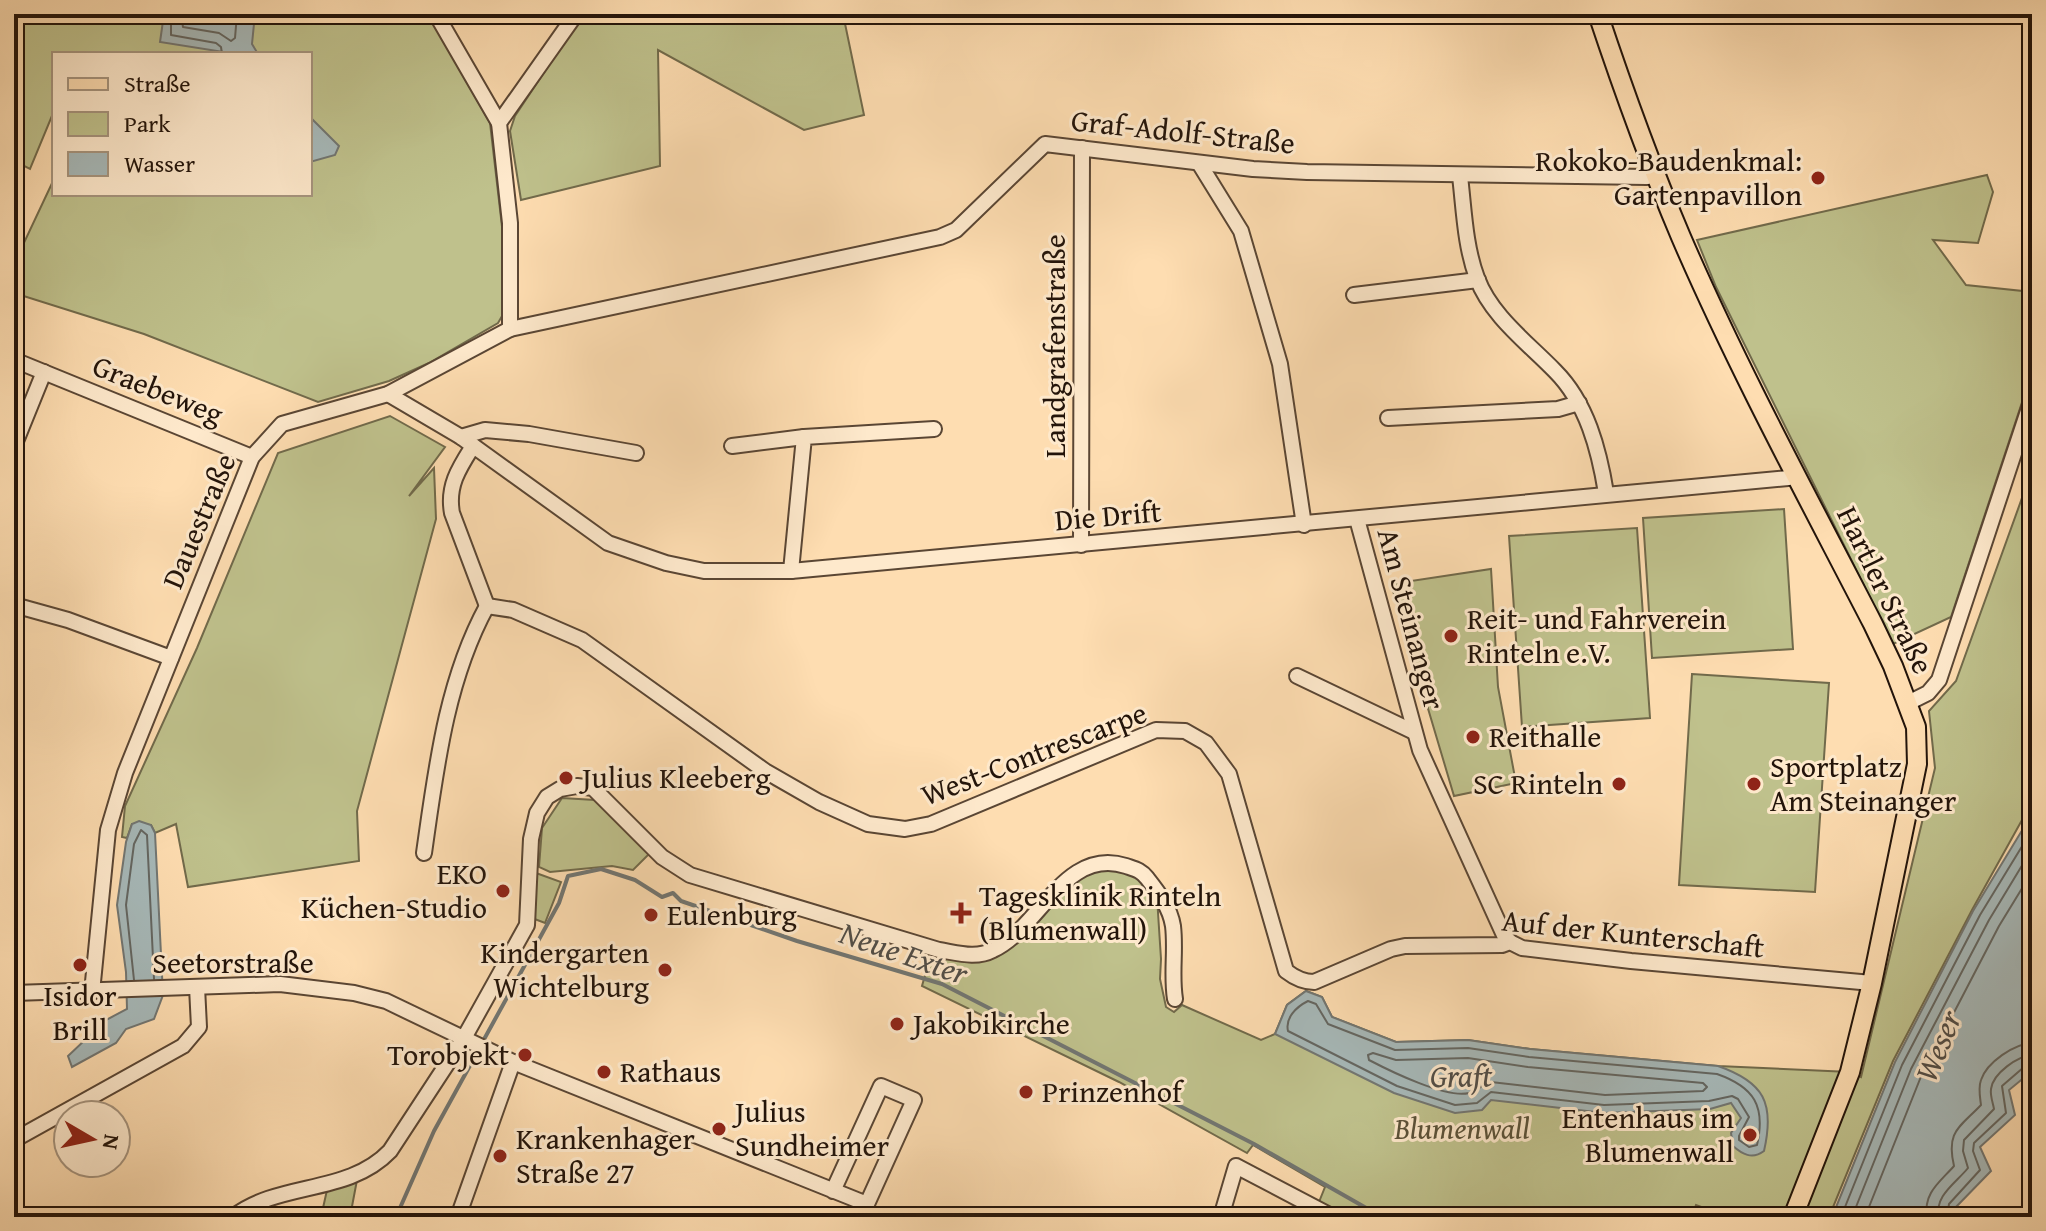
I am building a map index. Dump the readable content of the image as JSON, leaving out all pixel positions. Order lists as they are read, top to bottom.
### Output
{
  "streets": {
    "main road": ["Hartler Straße"],
    "street": [
      "Graf-Adolf-Straße",
      "Landgrafenstraße",
      "Graebeweg",
      "Die Drift",
      "Dauestraße",
      "Am Steinanger",
      "West-Contrescarpe",
      "Auf der Kunterschaft",
      "Seetorstraße"
    ]
  },
  "crossings": [
    ["Graf-Adolf-Straße", "Landgrafenstraße"],
    ["Graf-Adolf-Straße", "Dauestraße"],
    ["Graf-Adolf-Straße", "Hartler Straße"],
    ["Landgrafenstraße", "Die Drift"],
    ["Graebeweg", "Dauestraße"],
    ["Die Drift", "Dauestraße"],
    ["Die Drift", "Hartler Straße"],
    ["Die Drift", "Am Steinanger"],
    ["Dauestraße", "Seetorstraße"],
    ["Hartler Straße", "Auf der Kunterschaft"],
    ["Am Steinanger", "Auf der Kunterschaft"],
    ["West-Contrescarpe", "Auf der Kunterschaft"]
  ],
  "water": ["Neue Exter", "Weser", "Graft"],
  "parks": ["Blumenwall"],
  "places": {
    "other": [
      "Rokoko-Baudenkmal: Gartenpavillon",
      "Reit- und Fahrverein Rinteln e.V.",
      "Reithalle",
      "Julius Kleeberg",
      "SC Rinteln",
      "Sportplatz Am Steinanger",
      "EKO Küchen-Studio",
      "Eulenburg",
      "Isidor Brill",
      "Kindergarten Wichtelburg",
      "Jakobikirche",
      "Torobjekt",
      "Rathaus",
      "Prinzenhof",
      "Julius Sundheimer",
      "Entenhaus im Blumenwall",
      "Krankenhager Straße 27"
    ],
    "health": ["Tagesklinik Rinteln (Blumenwall)"]
  },
  "legend": ["Straße", "Park", "Wasser"],
  "north": "right"
}
